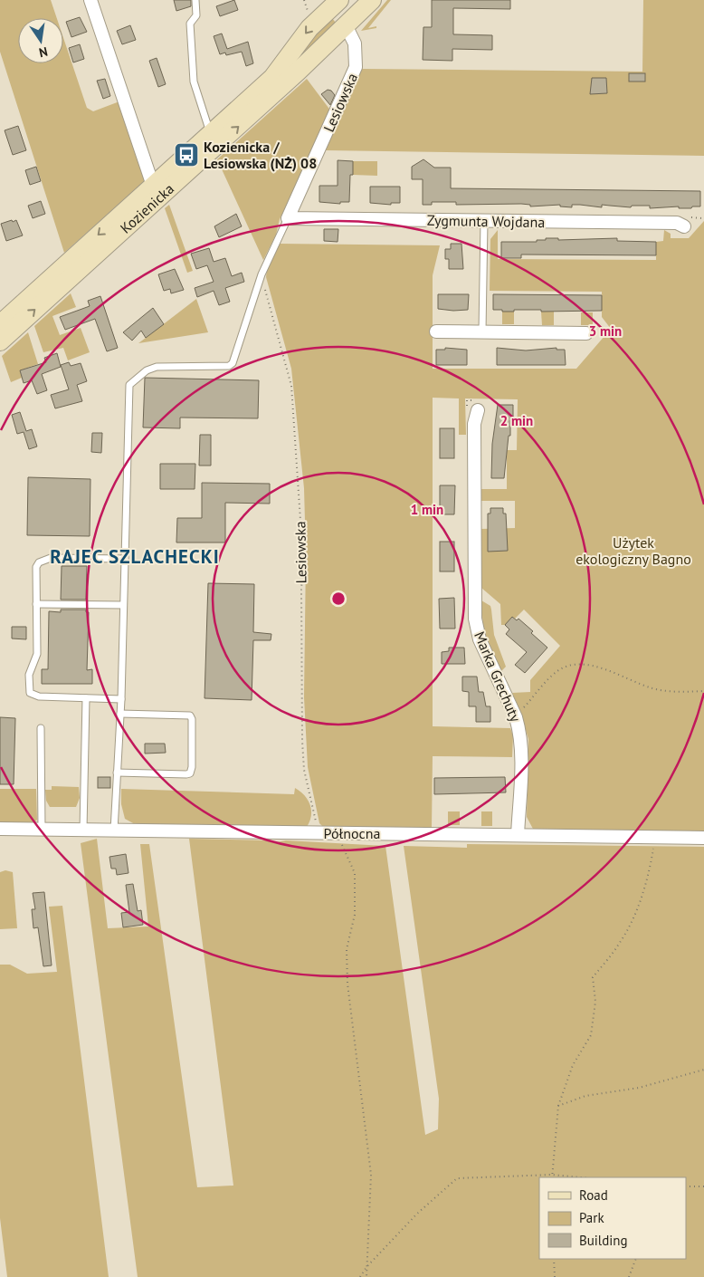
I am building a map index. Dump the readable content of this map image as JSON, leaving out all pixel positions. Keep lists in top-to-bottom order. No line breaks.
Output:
{"streets":{"main road":["Kozienicka"],"street":["Lesiowska","Zygmunta Wojdana","Marka Grechuty","Północna"]},"crossings":[["Lesiowska","Kozienicka"],["Lesiowska","Zygmunta Wojdana"],["Lesiowska","Północna"],["Marka Grechuty","Północna"]],"districts":["RAJEC SZLACHECKI"],"parks":["Użytek ekologiczny Bagno"],"places":{"bus stop":["Kozienicka / Lesiowska (NŻ) 08"]},"legend":["Road","Park","Building"],"north":"bottom","rings":["3 min","2 min","1 min"]}
